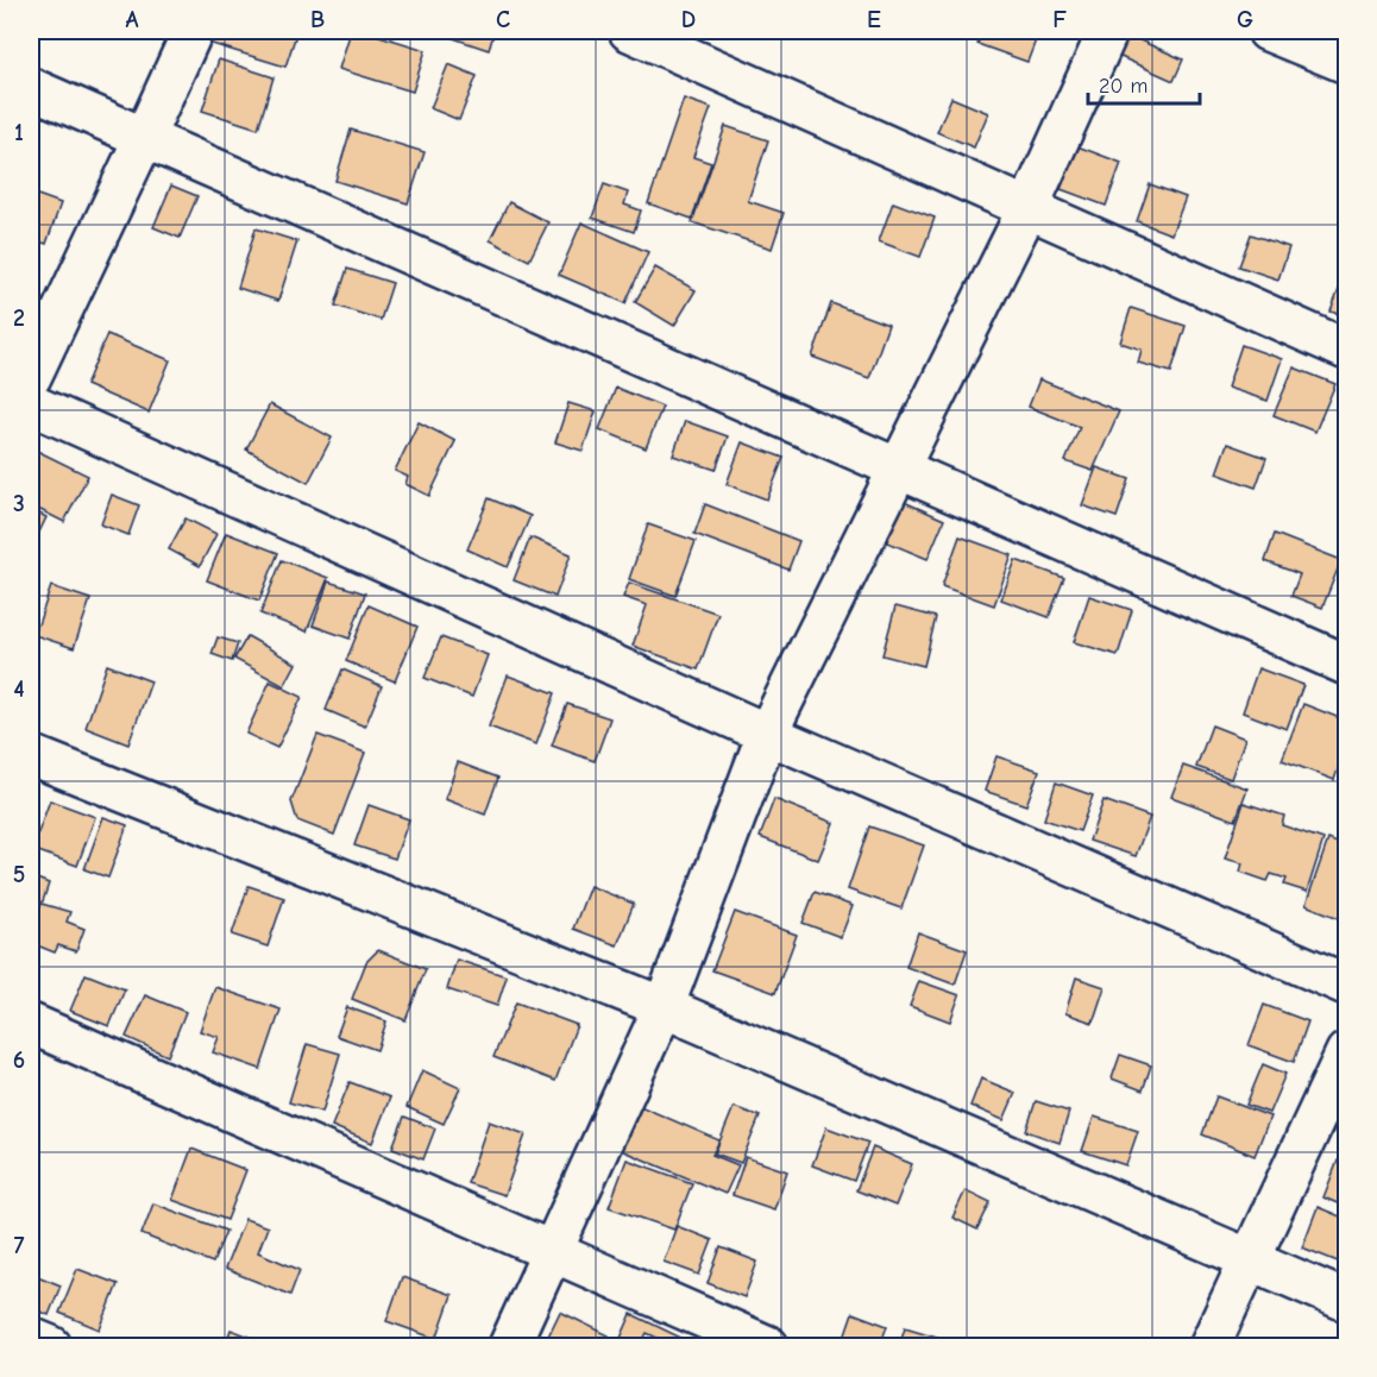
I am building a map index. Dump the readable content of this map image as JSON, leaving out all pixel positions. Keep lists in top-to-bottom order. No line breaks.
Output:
{"scale_bar":"20 m","grid":{"columns":["A","B","C","D","E","F","G"],"rows":["1","2","3","4","5","6","7"]}}
